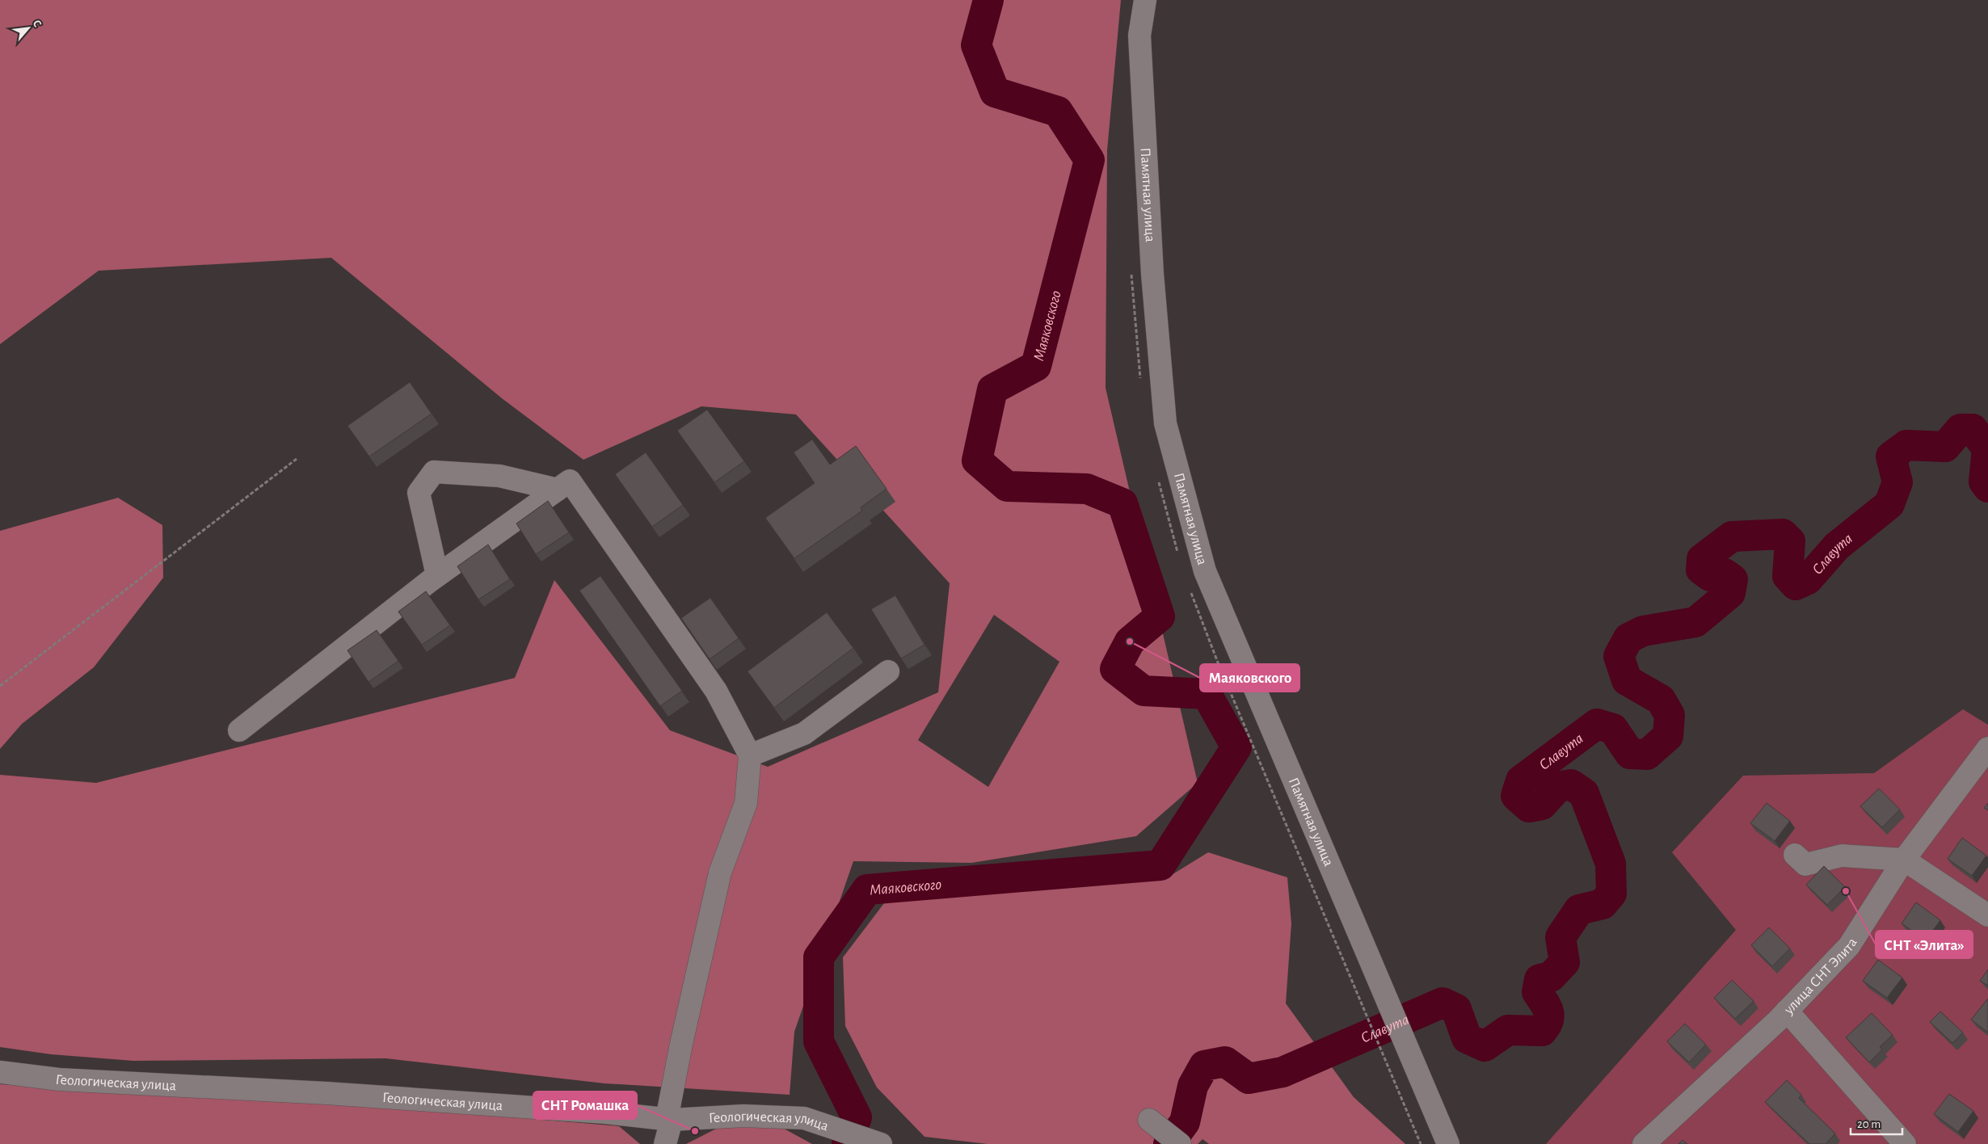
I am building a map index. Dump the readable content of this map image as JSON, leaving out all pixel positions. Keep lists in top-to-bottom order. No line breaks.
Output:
{"streets":{"street":["Памятная улица","улица СНТ Элита","Геологическая улица"]},"water":["Маяковского","Славута"],"places":["Маяковского","СНТ «Элита»","СНТ Ромашка"],"scale_bar":"20 m","north":"top right"}
